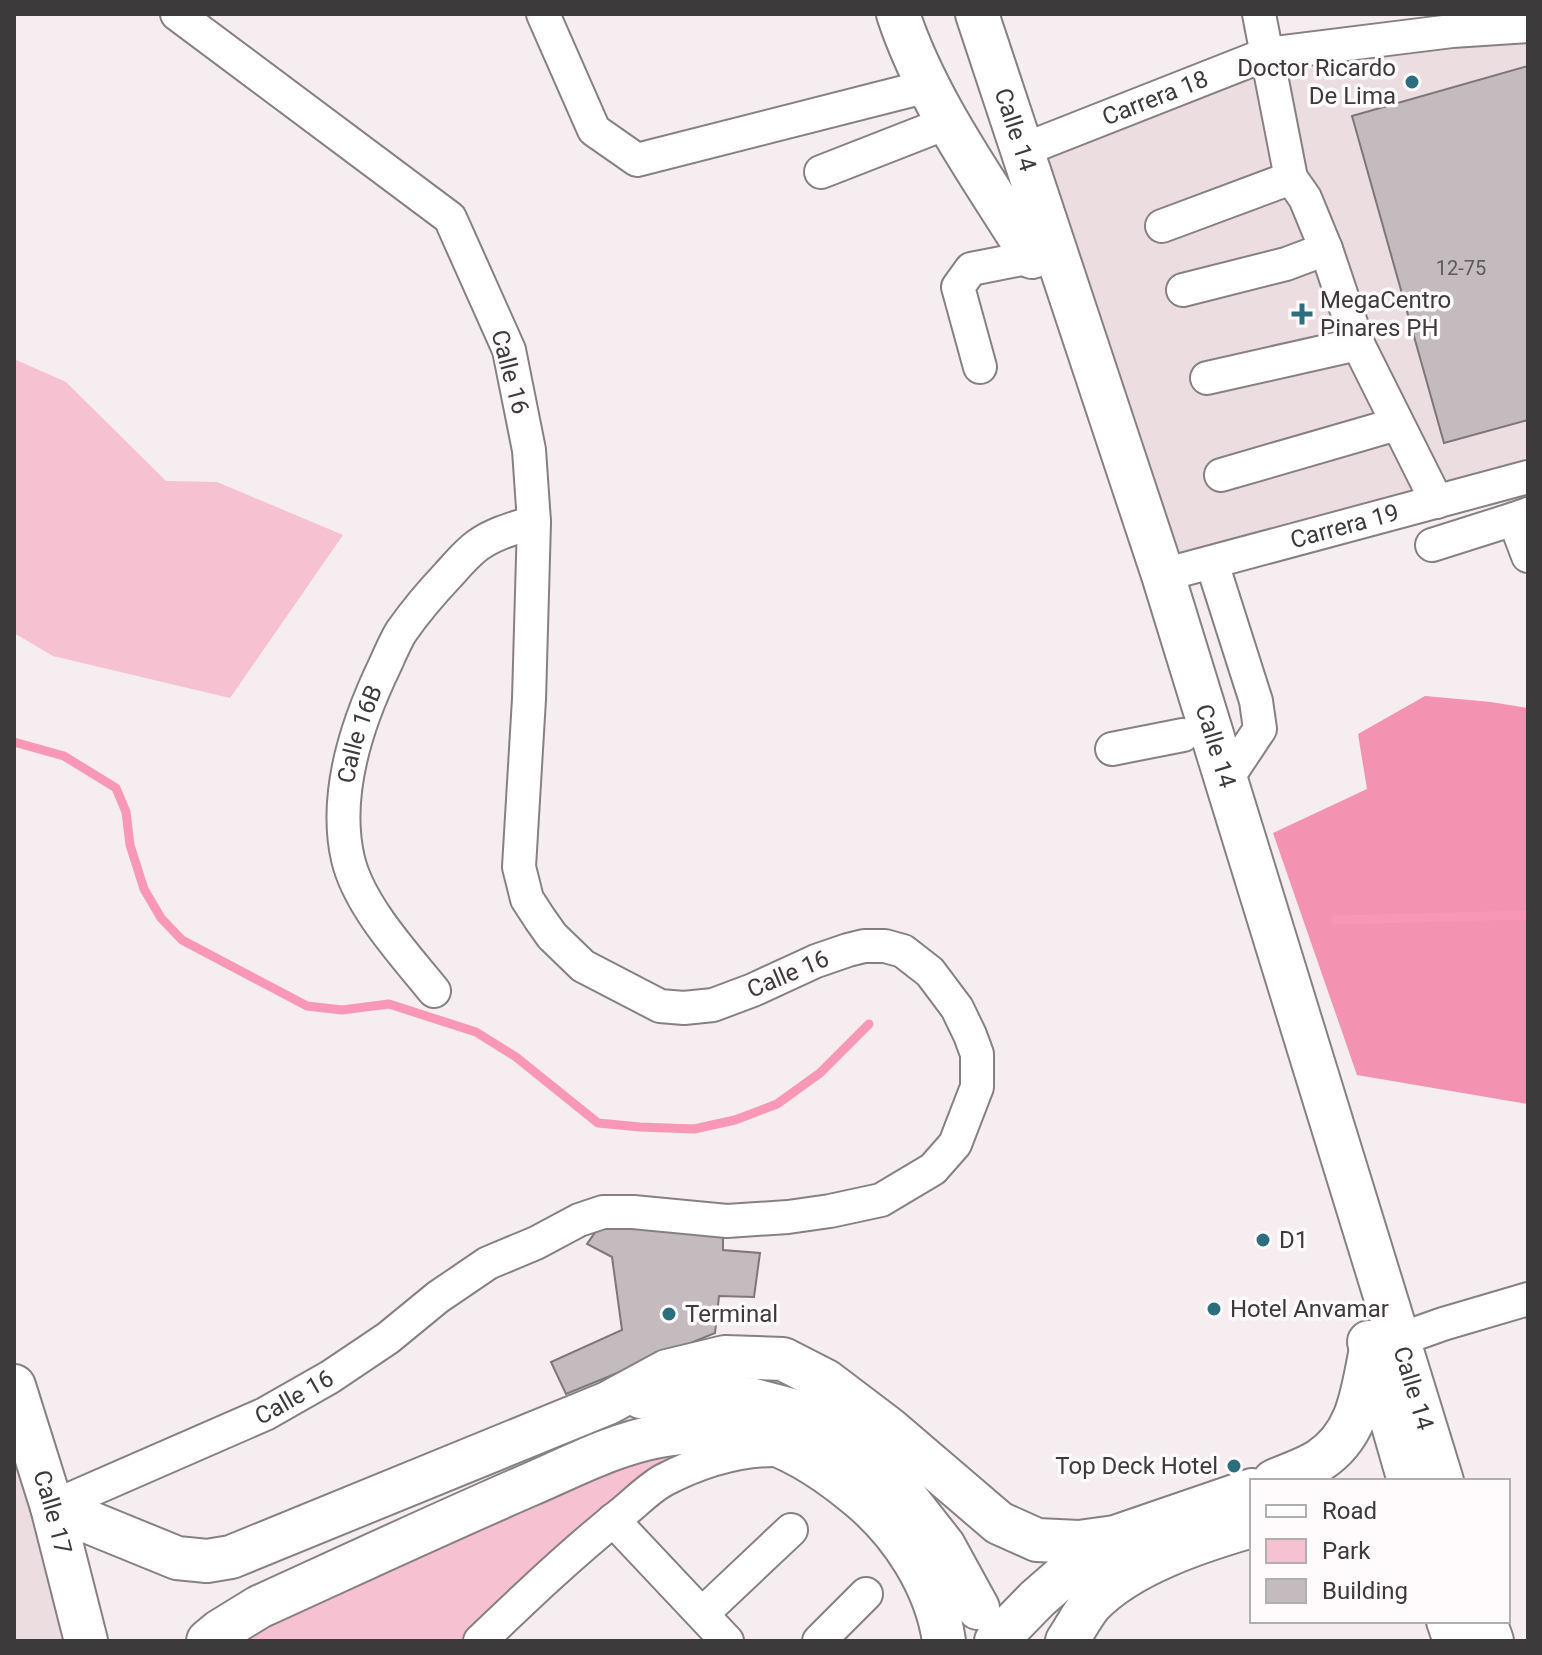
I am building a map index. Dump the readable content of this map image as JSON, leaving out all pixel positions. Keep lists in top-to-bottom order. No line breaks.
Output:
{"streets":{"main road":["Calle 14","Calle 17"],"street":["Carrera 18","Calle 16","Carrera 19","Calle 16B"]},"crossings":[["Carrera 18","Calle 14"],["Calle 14","Carrera 19"],["Calle 16","Calle 16B"],["Calle 16","Calle 17"]],"places":{"other":["Doctor Ricardo De Lima","D1","Hotel Anvamar","Terminal","Top Deck Hotel"],"health":["MegaCentro Pinares PH"]},"house_numbers":["12-75"],"legend":["Road","Park","Building"]}
